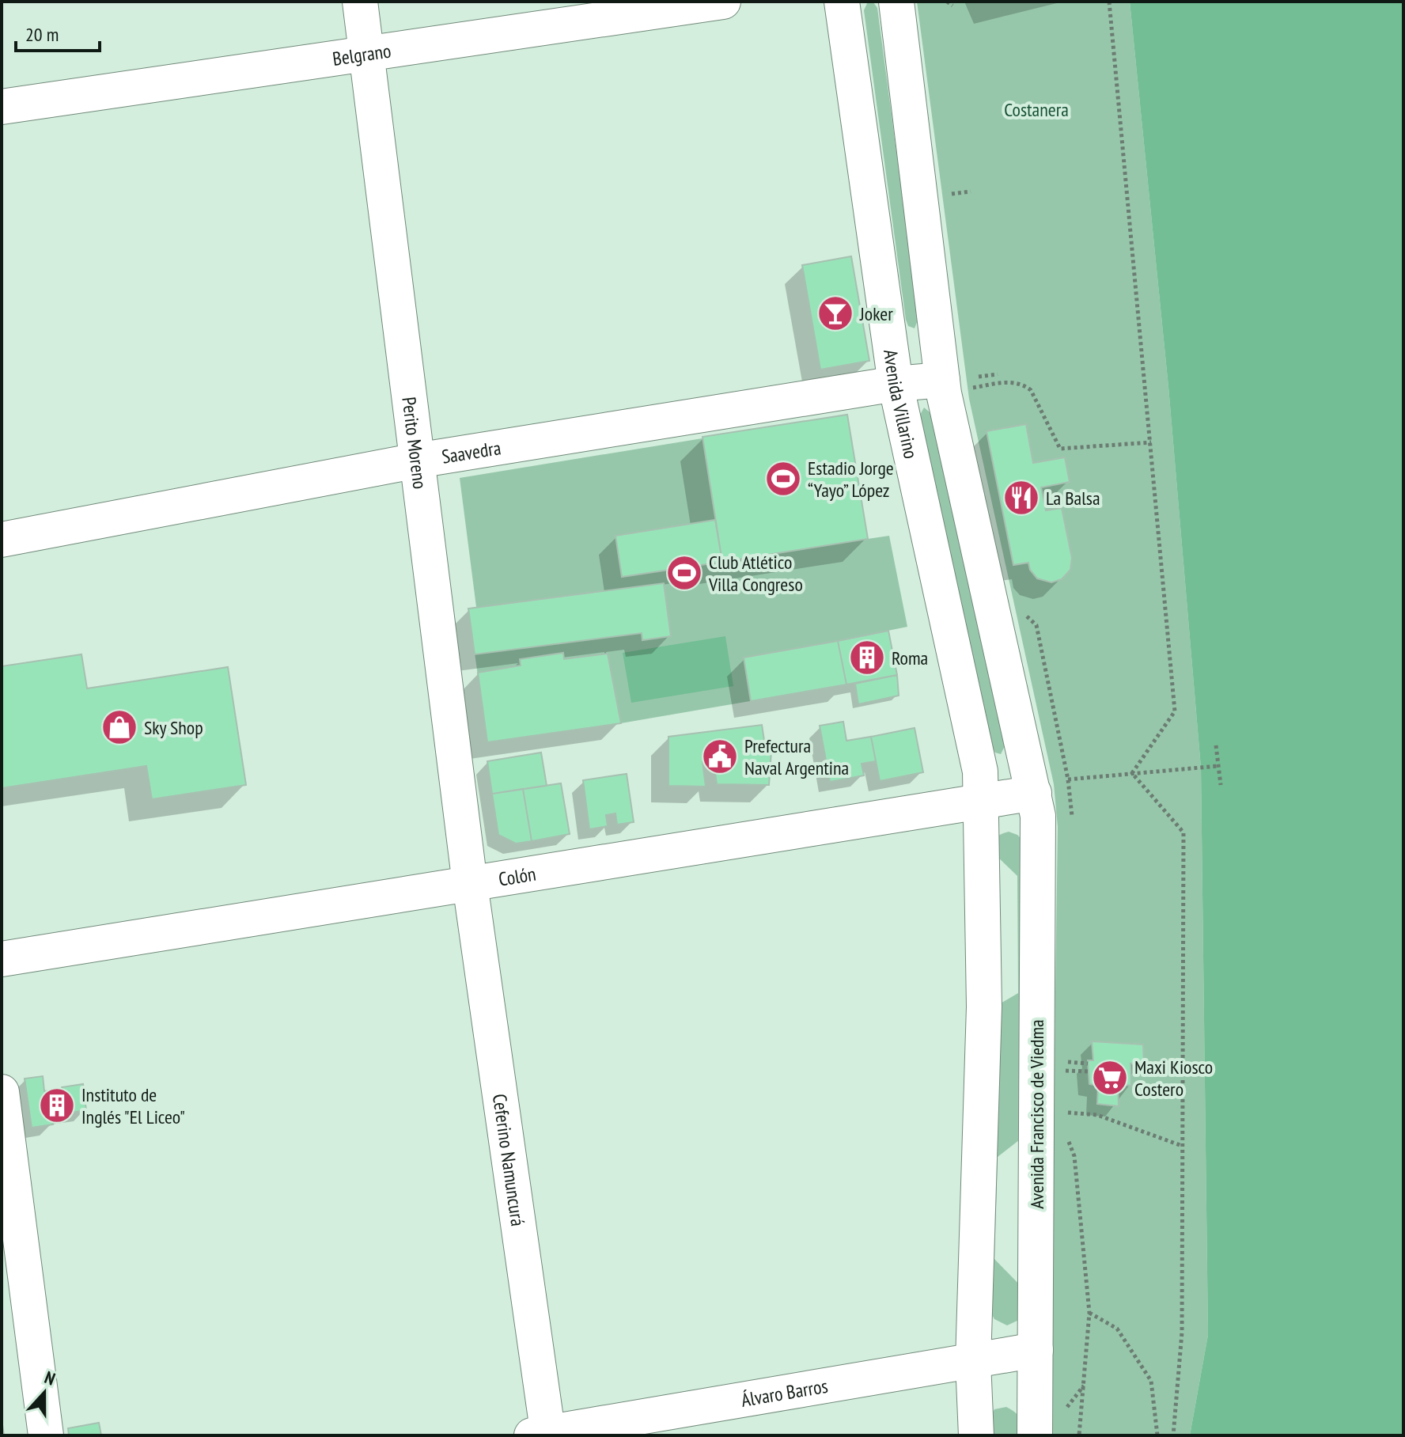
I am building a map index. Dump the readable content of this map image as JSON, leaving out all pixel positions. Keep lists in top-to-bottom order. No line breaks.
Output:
{"streets":{"street":["Belgrano","Avenida Villarino","Perito Moreno","Saavedra","Colón","Avenida Francisco de Viedma","Ceferino Namuncurá","Álvaro Barros"]},"crossings":[["Belgrano","Perito Moreno"],["Avenida Villarino","Saavedra"],["Avenida Villarino","Colón"],["Perito Moreno","Saavedra"],["Perito Moreno","Colón"],["Perito Moreno","Ceferino Namuncurá"],["Colón","Avenida Francisco de Viedma"],["Colón","Ceferino Namuncurá"],["Avenida Francisco de Viedma","Álvaro Barros"],["Ceferino Namuncurá","Álvaro Barros"]],"parks":["Costanera"],"places":{"bar":["Joker"],"sports":["Estadio Jorge “Yayo” López","Club Atlético Villa Congreso"],"restaurant":["La Balsa"],"building":["Roma","Instituto de Inglés \"El Liceo\""],"shop":["Sky Shop"],"public building":["Prefectura Naval Argentina"],"supermarket":["Maxi Kiosco Costero"]},"scale_bar":"20 m","north":"top"}
